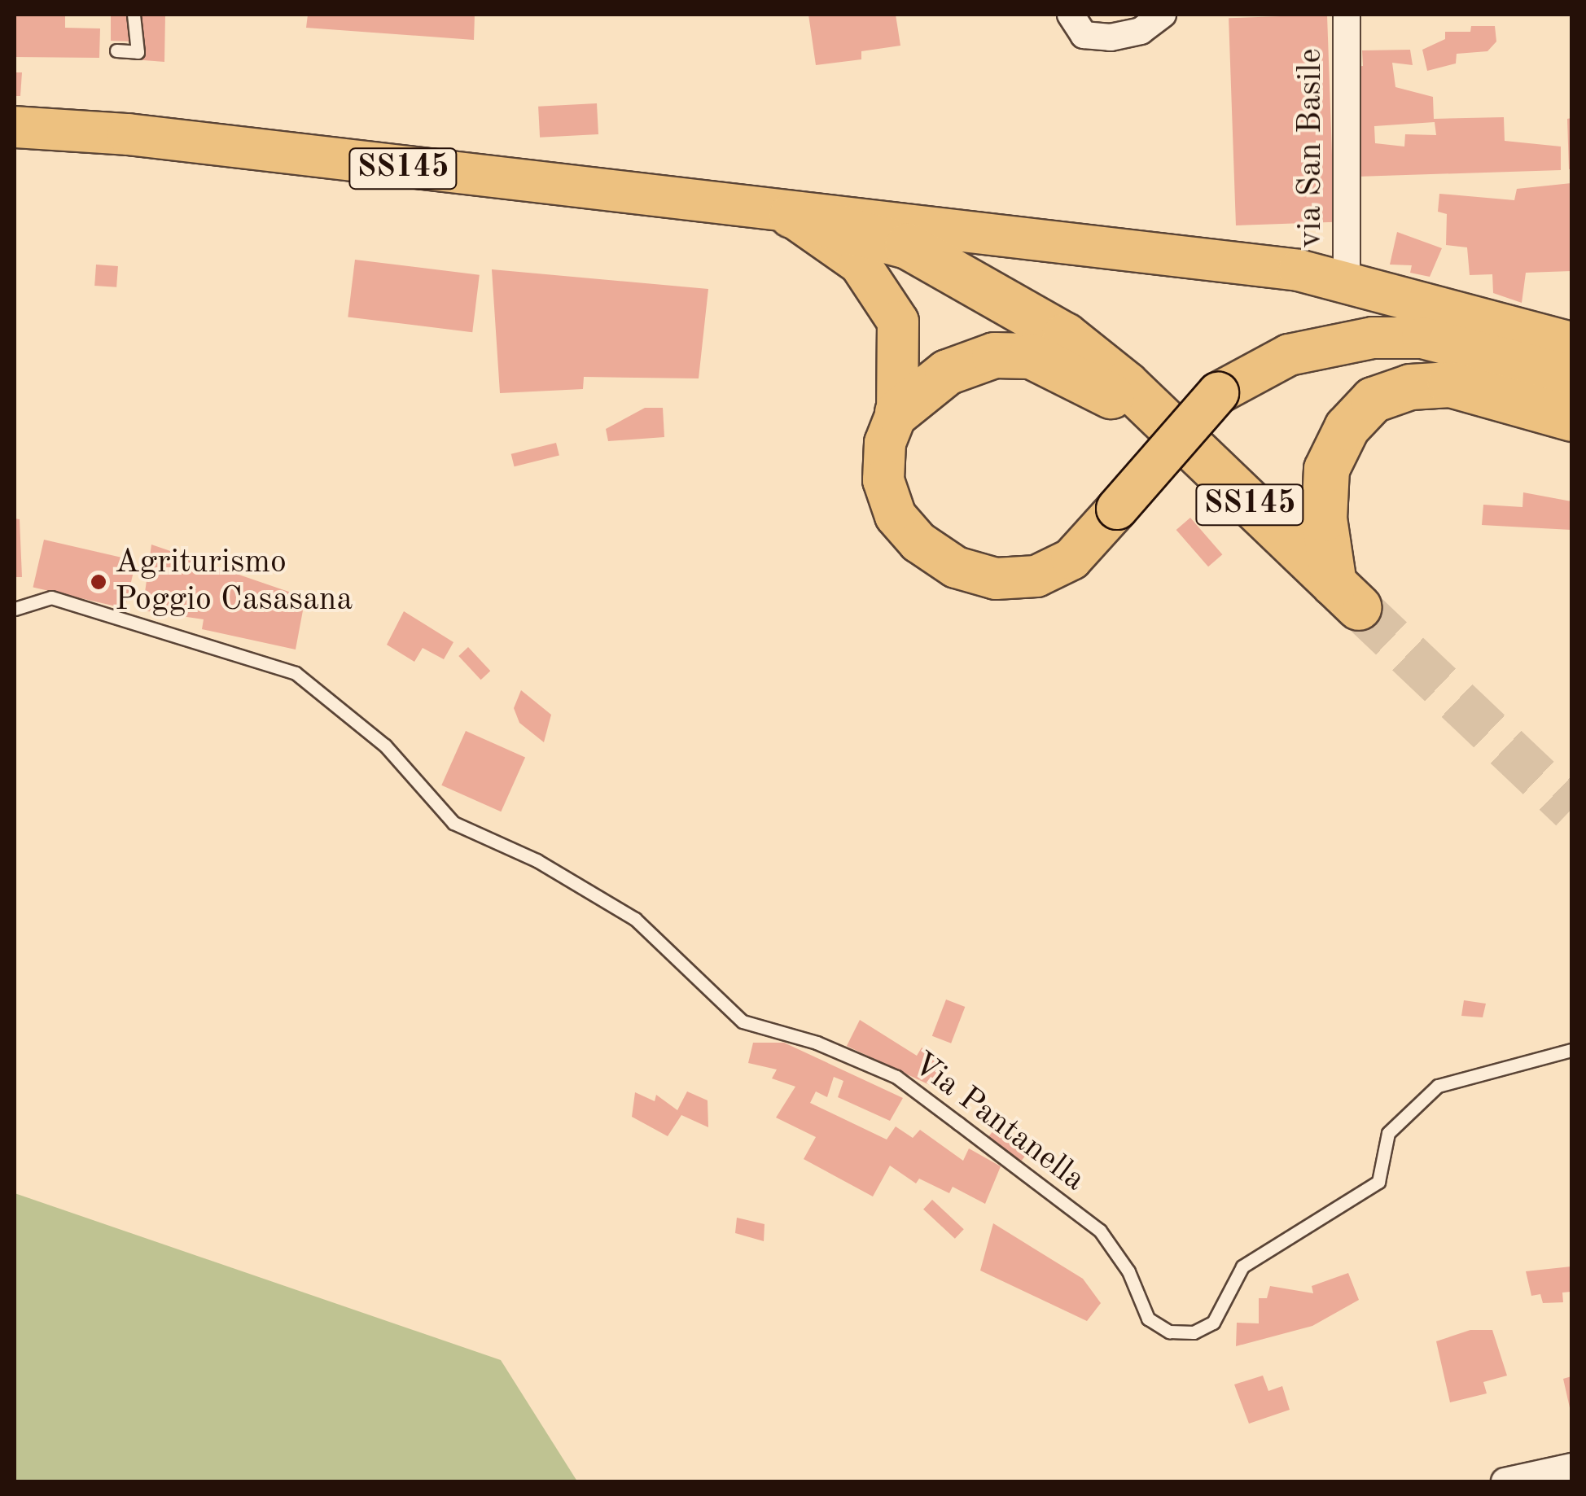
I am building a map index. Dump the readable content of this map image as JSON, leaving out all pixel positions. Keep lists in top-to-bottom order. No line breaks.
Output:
{"streets":{"highway":["SS145"],"street":["via San Basile"],"lane":["Via Pantanella"]},"places":["Agriturismo Poggio Casasana"]}
